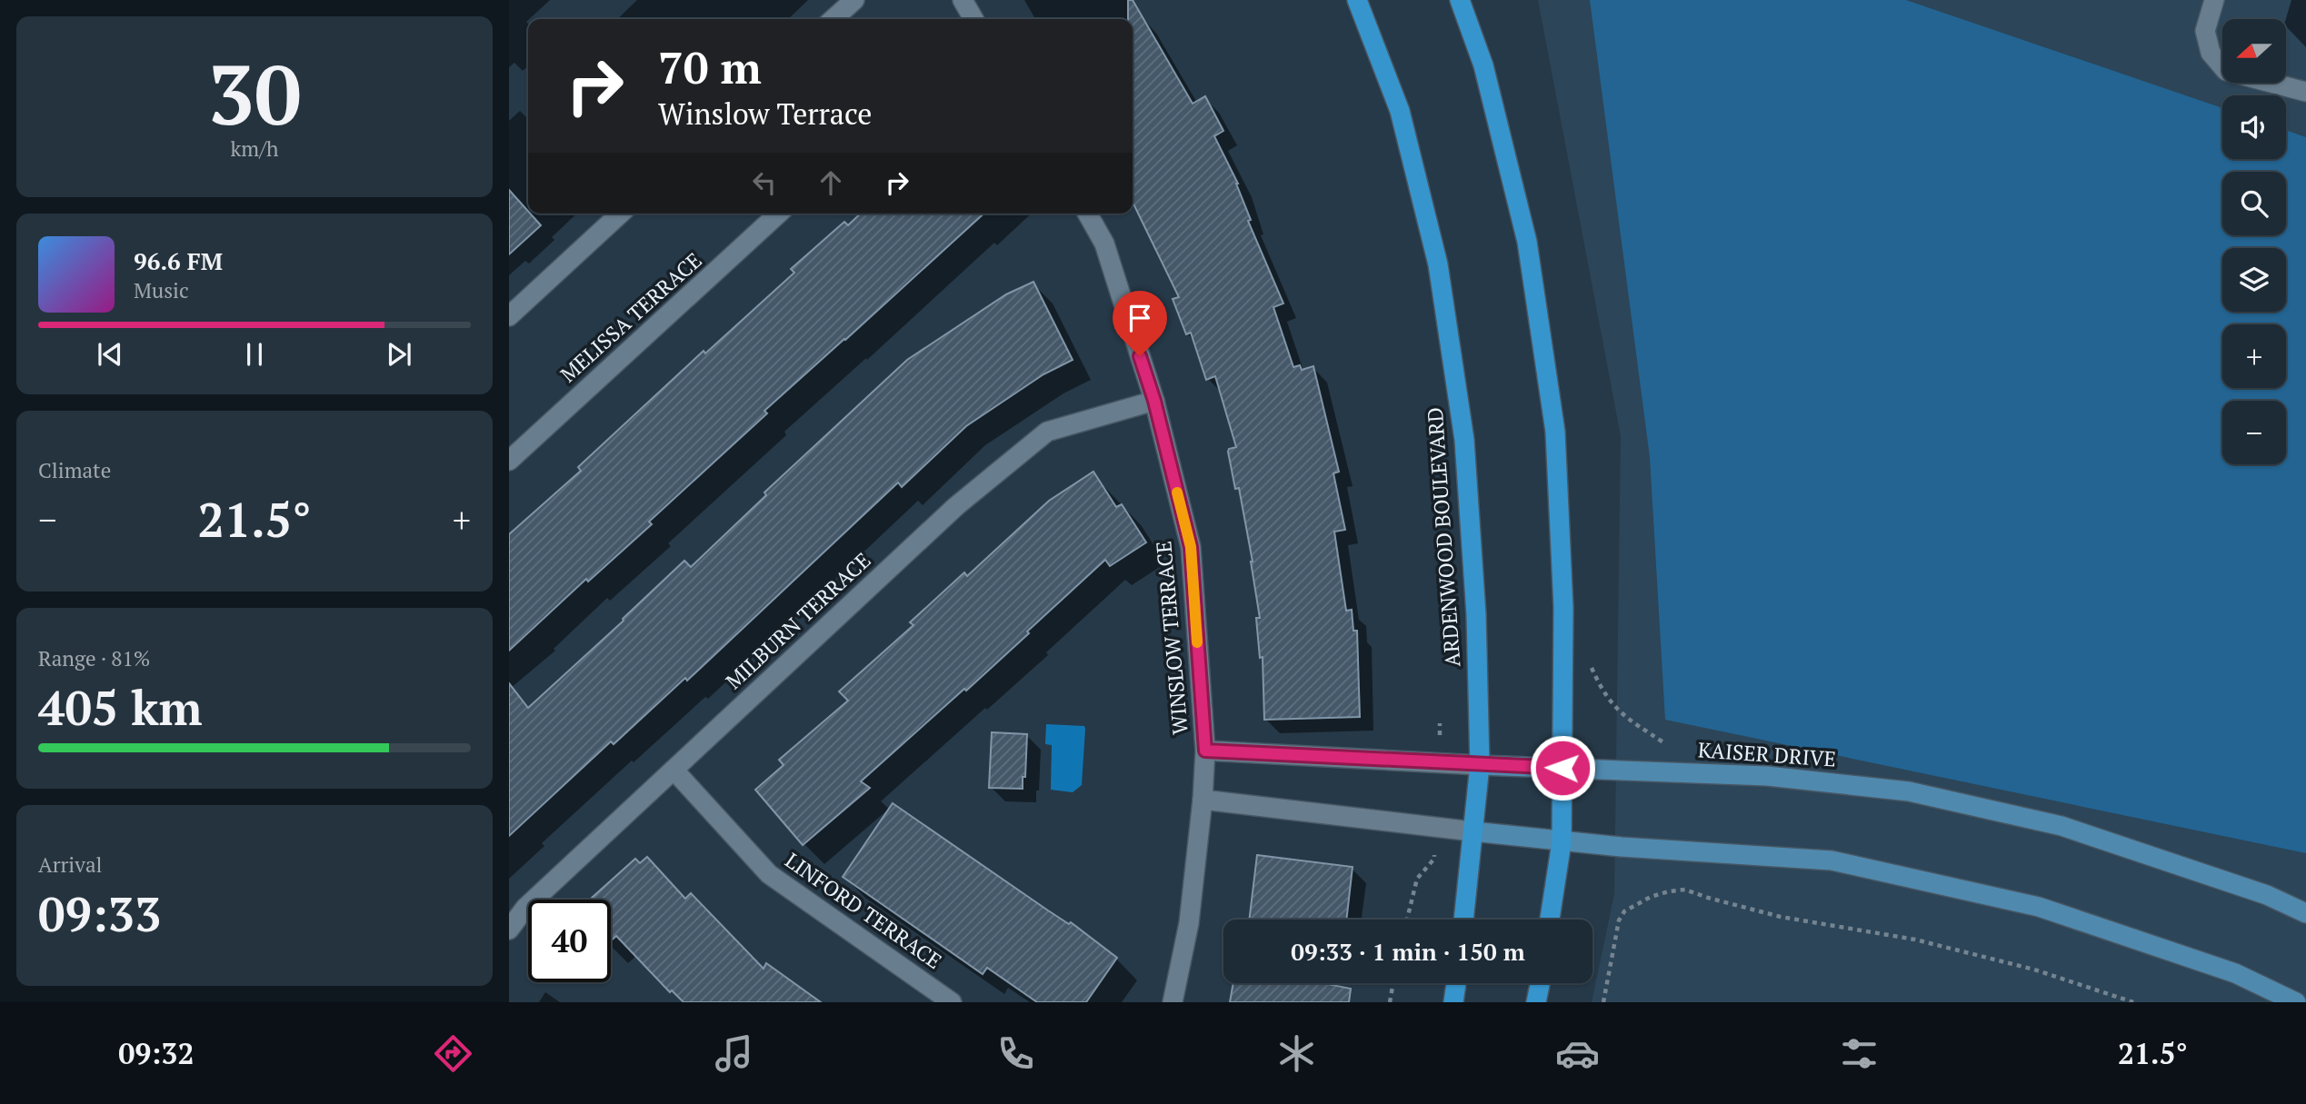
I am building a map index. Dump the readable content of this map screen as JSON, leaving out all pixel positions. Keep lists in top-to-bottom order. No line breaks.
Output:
{"streets":{"main road":["ARDENWOOD BOULEVARD"],"street":["MELISSA TERRACE","MILBURN TERRACE","WINSLOW TERRACE","KAISER DRIVE","LINFORD TERRACE"]},"crossings":[["ARDENWOOD BOULEVARD","KAISER DRIVE"],["MILBURN TERRACE","WINSLOW TERRACE"],["MILBURN TERRACE","LINFORD TERRACE"],["WINSLOW TERRACE","KAISER DRIVE"]],"north":"left","page":{"tile":[["30","km/h"],"Climate",["Range · 81%","405 km"],["Arrival","09:33"]],"map_buttons":["+","−"],"turn":["70 m","Winslow Terrace"],"song":["96.6 FM","Music"],"heat":["−","21.5°","+"],"limit":"40","trip":"09:33 · 1 min · 150 m","tabs":["09:32","21.5°"]}}
